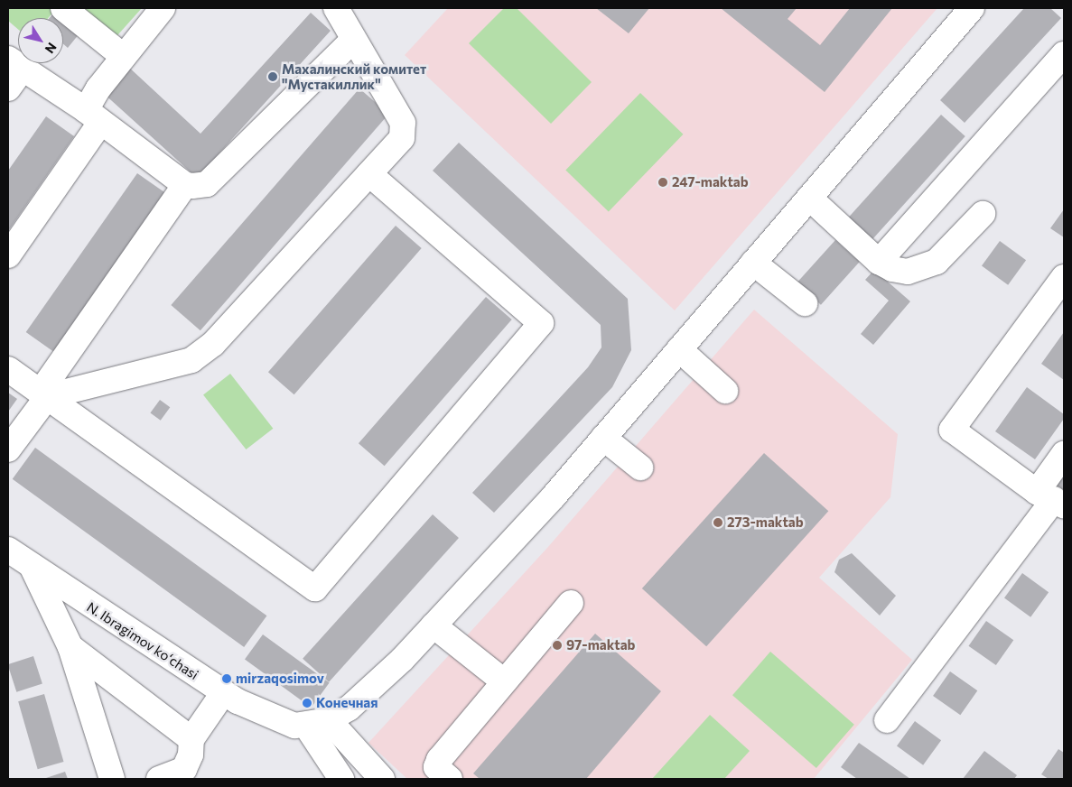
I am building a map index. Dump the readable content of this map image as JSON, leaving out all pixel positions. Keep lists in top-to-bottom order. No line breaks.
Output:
{"streets":{"street":["N. Ibragimov koʻchasi"]},"places":["Махалинский комитет \"Мустакиллик\"","247-maktab","273-maktab","97-maktab","mirzaqosimov","Конечная"],"north":"bottom right"}
